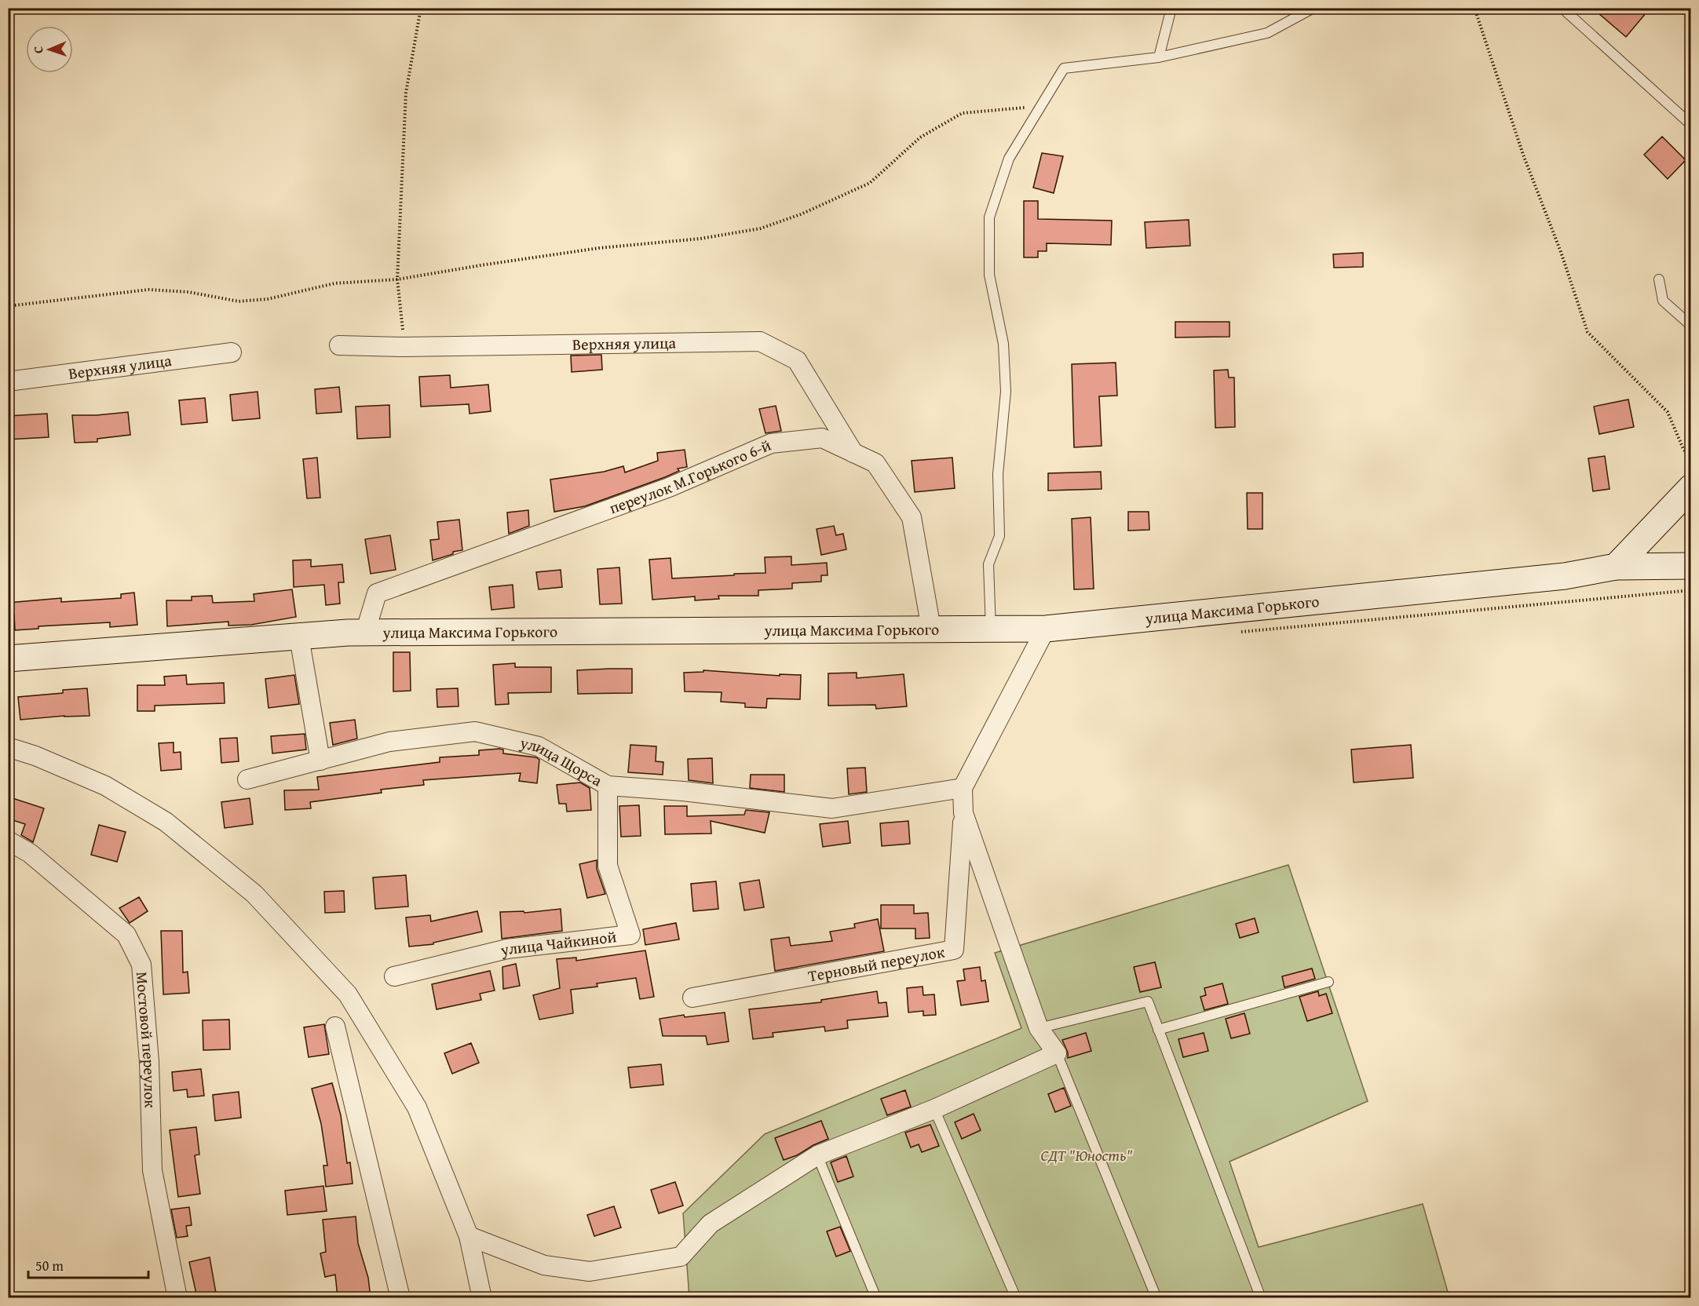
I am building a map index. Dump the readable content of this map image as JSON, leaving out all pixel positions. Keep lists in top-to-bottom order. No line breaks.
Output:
{"streets":{"street":["Верхняя улица","переулок М.Горького 6-й","улица Максима Горького","улица Щорса","улица Чайкиной","Терновый переулок","Мостовой переулок"]},"crossings":[["Верхняя улица","переулок М.Горького 6-й"],["переулок М.Горького 6-й","улица Максима Горького"],["улица Щорса","улица Чайкиной"]],"parks":["СДТ \"Юность\""],"scale_bar":"50 m","north":"left"}
